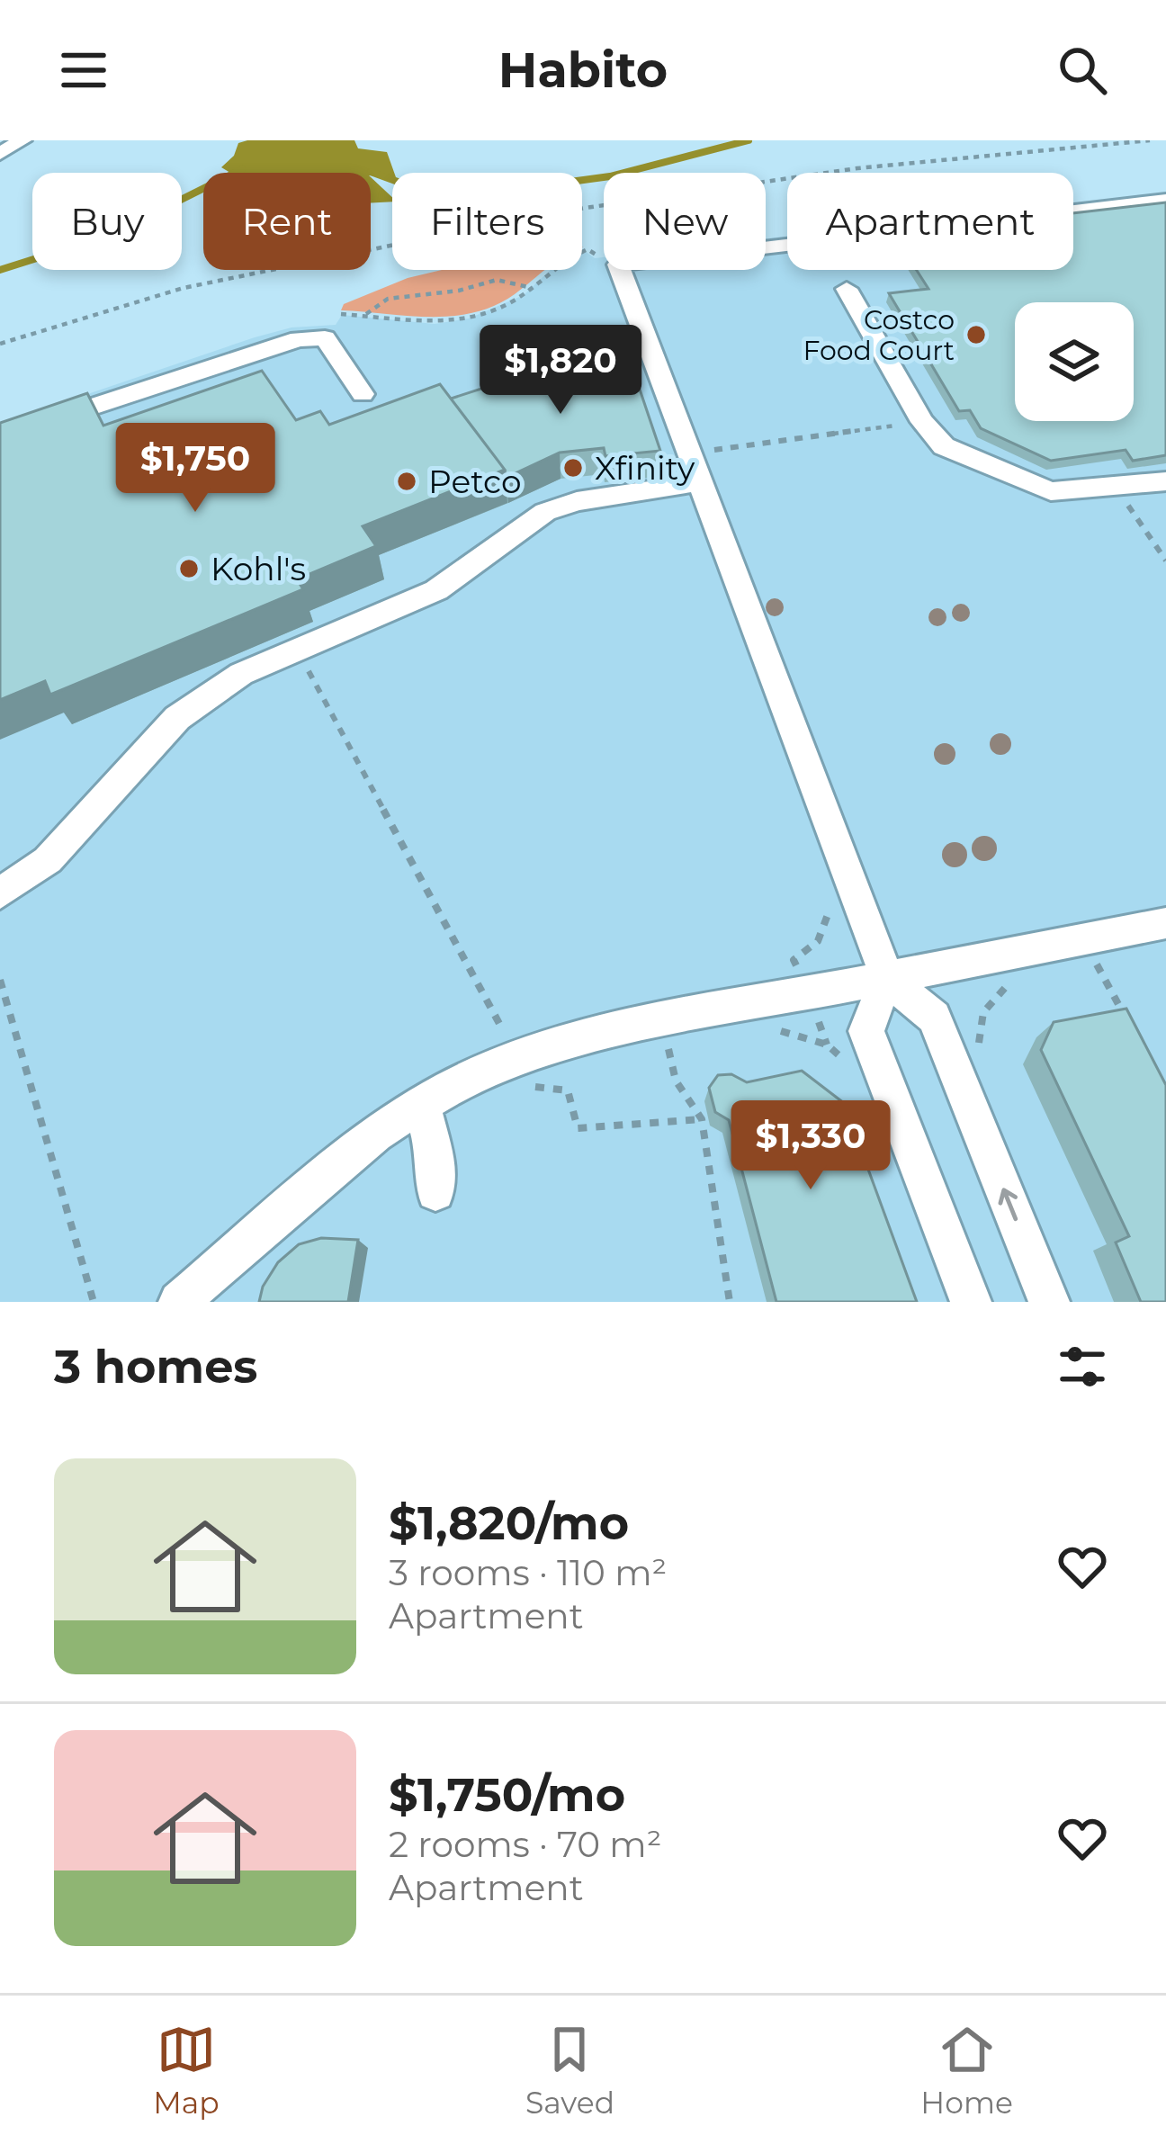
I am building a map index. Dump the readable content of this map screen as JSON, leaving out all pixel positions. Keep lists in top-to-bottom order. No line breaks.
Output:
{"places":["Costco Food Court","Xfinity","Petco","Kohl's"],"page":{"header":"Habito","chip":["Buy","Rent","Filters","New","Apartment"],"price":["$1,820","$1,750","$1,330"],"heading":"3 homes","list":[{"name":"$1,820/mo","note":"3 rooms · 110 m² · Apartment"},{"name":"$1,750/mo","note":"2 rooms · 70 m² · Apartment"}],"tabs":["Map","Saved","Home"]}}
